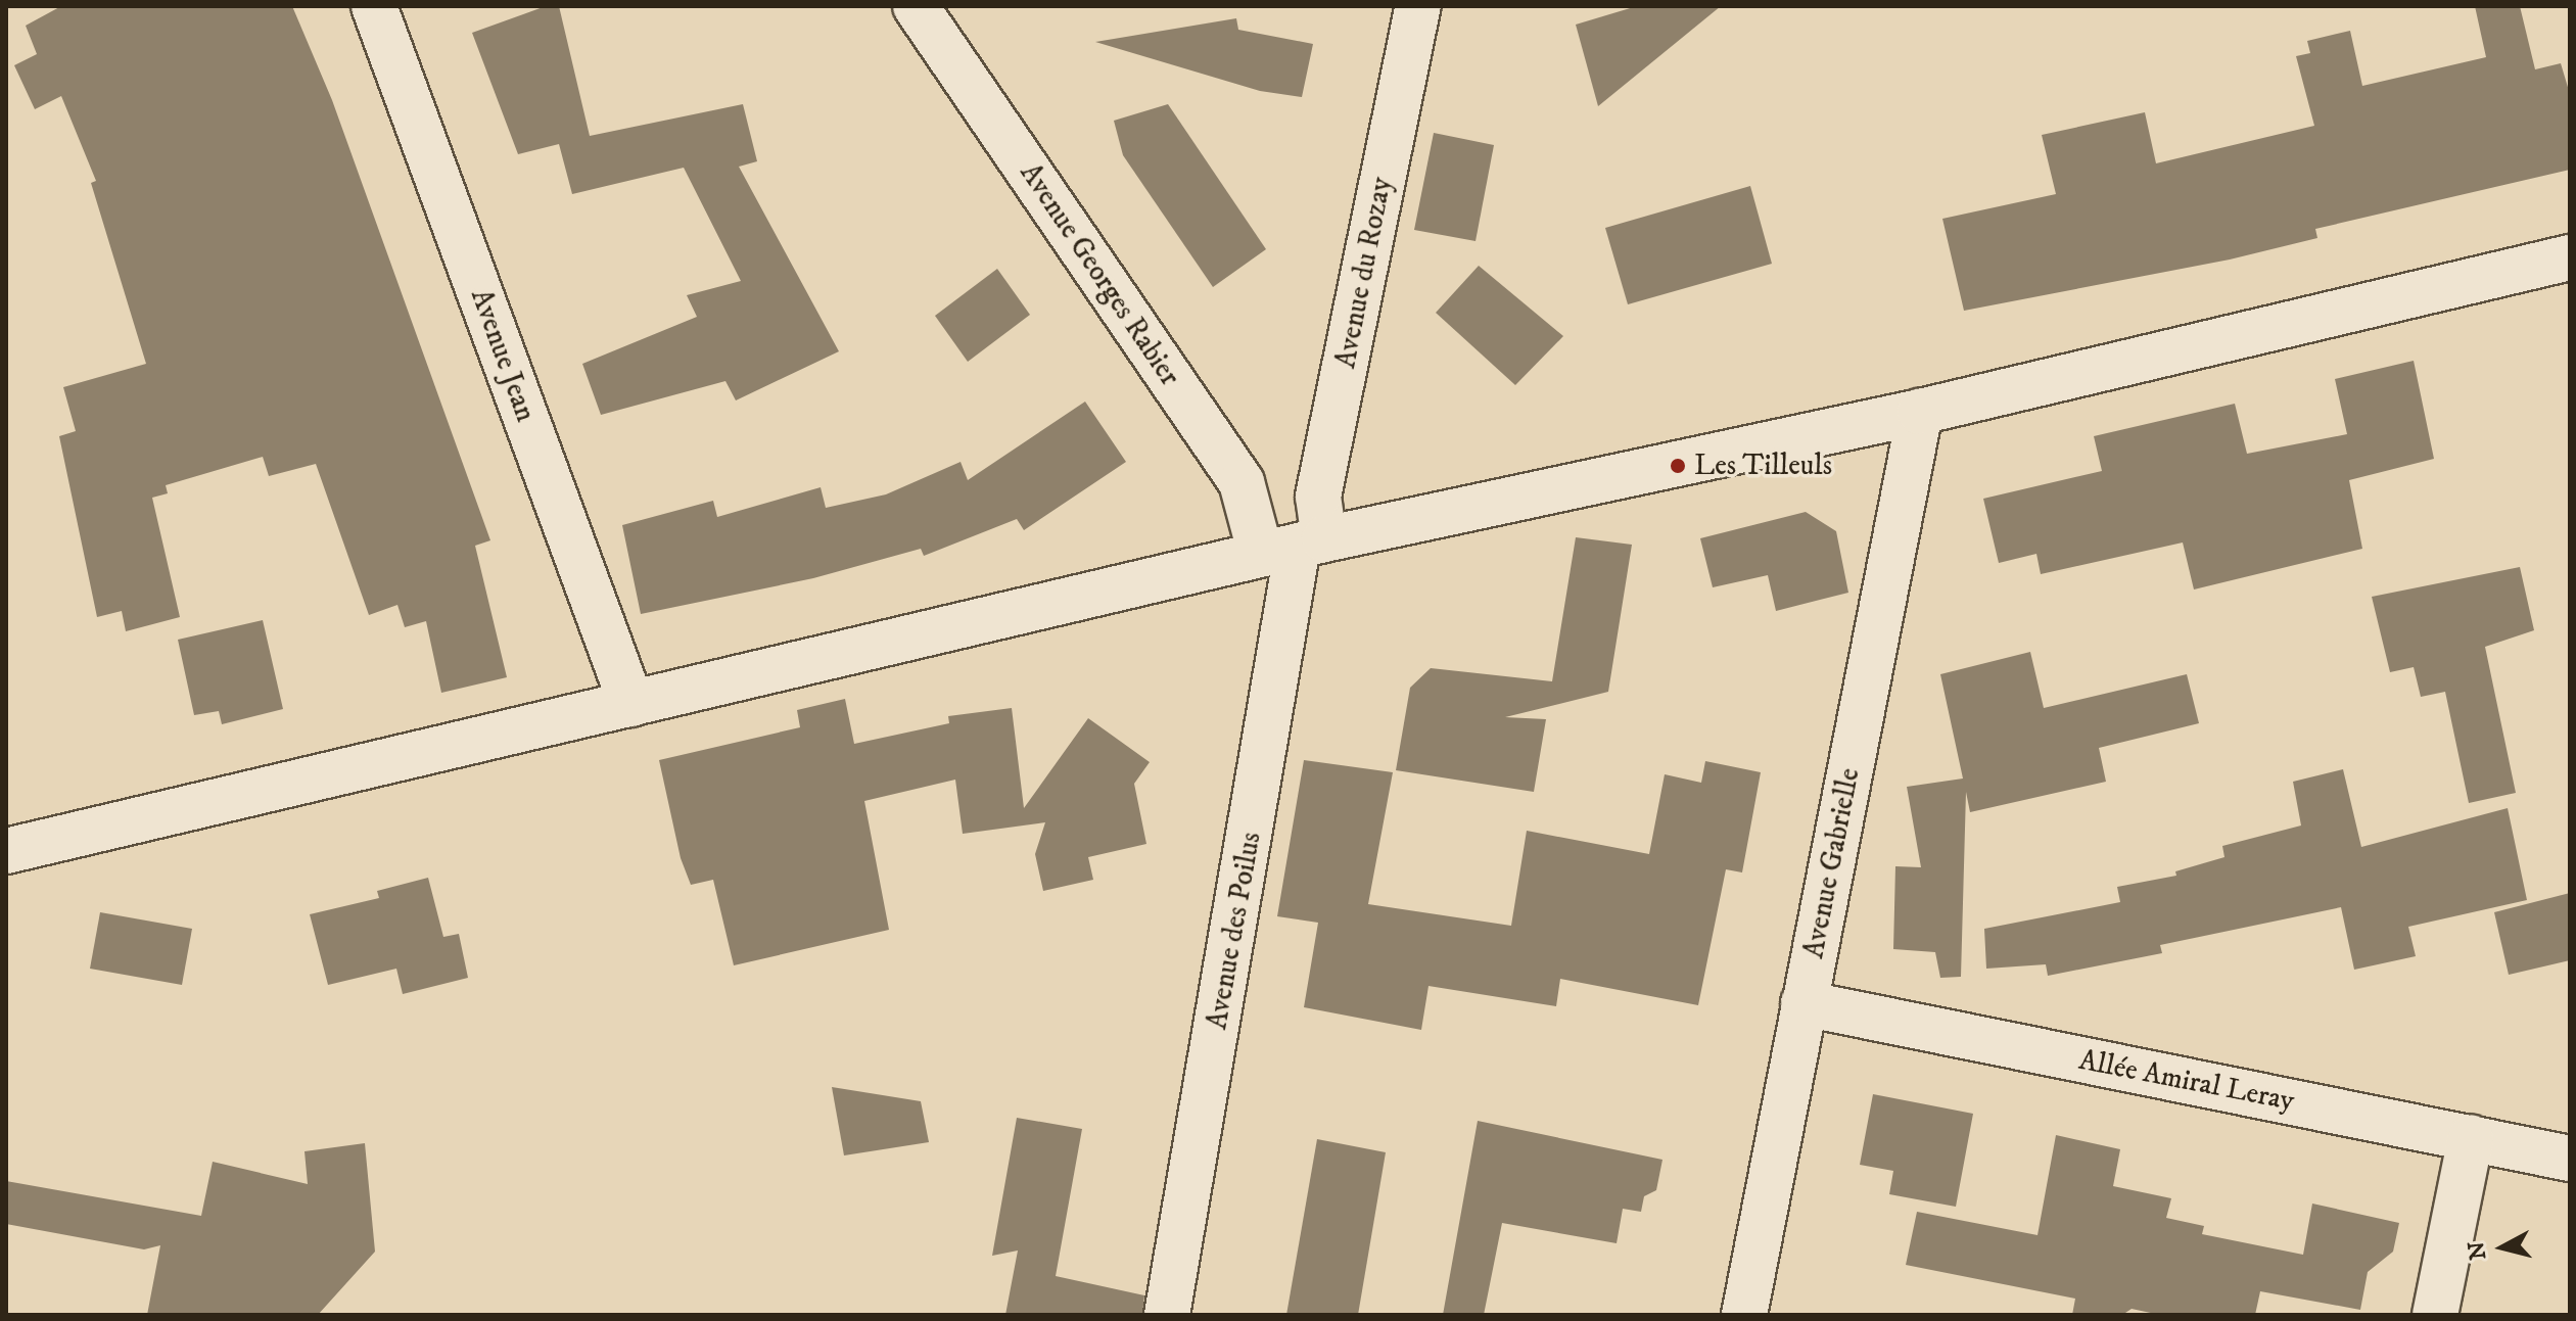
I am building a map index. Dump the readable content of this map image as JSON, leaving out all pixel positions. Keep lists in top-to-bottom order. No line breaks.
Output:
{"streets":{"street":["Avenue du Rozay","Avenue Georges Rabier","Avenue Jean","Avenue Gabrielle","Avenue des Poilus","Allée Amiral Leray"]},"crossings":[["Avenue du Rozay","Avenue Georges Rabier"],["Avenue du Rozay","Avenue des Poilus"],["Avenue Georges Rabier","Avenue des Poilus"],["Avenue Gabrielle","Allée Amiral Leray"]],"places":["Les Tilleuls"],"north":"left"}
